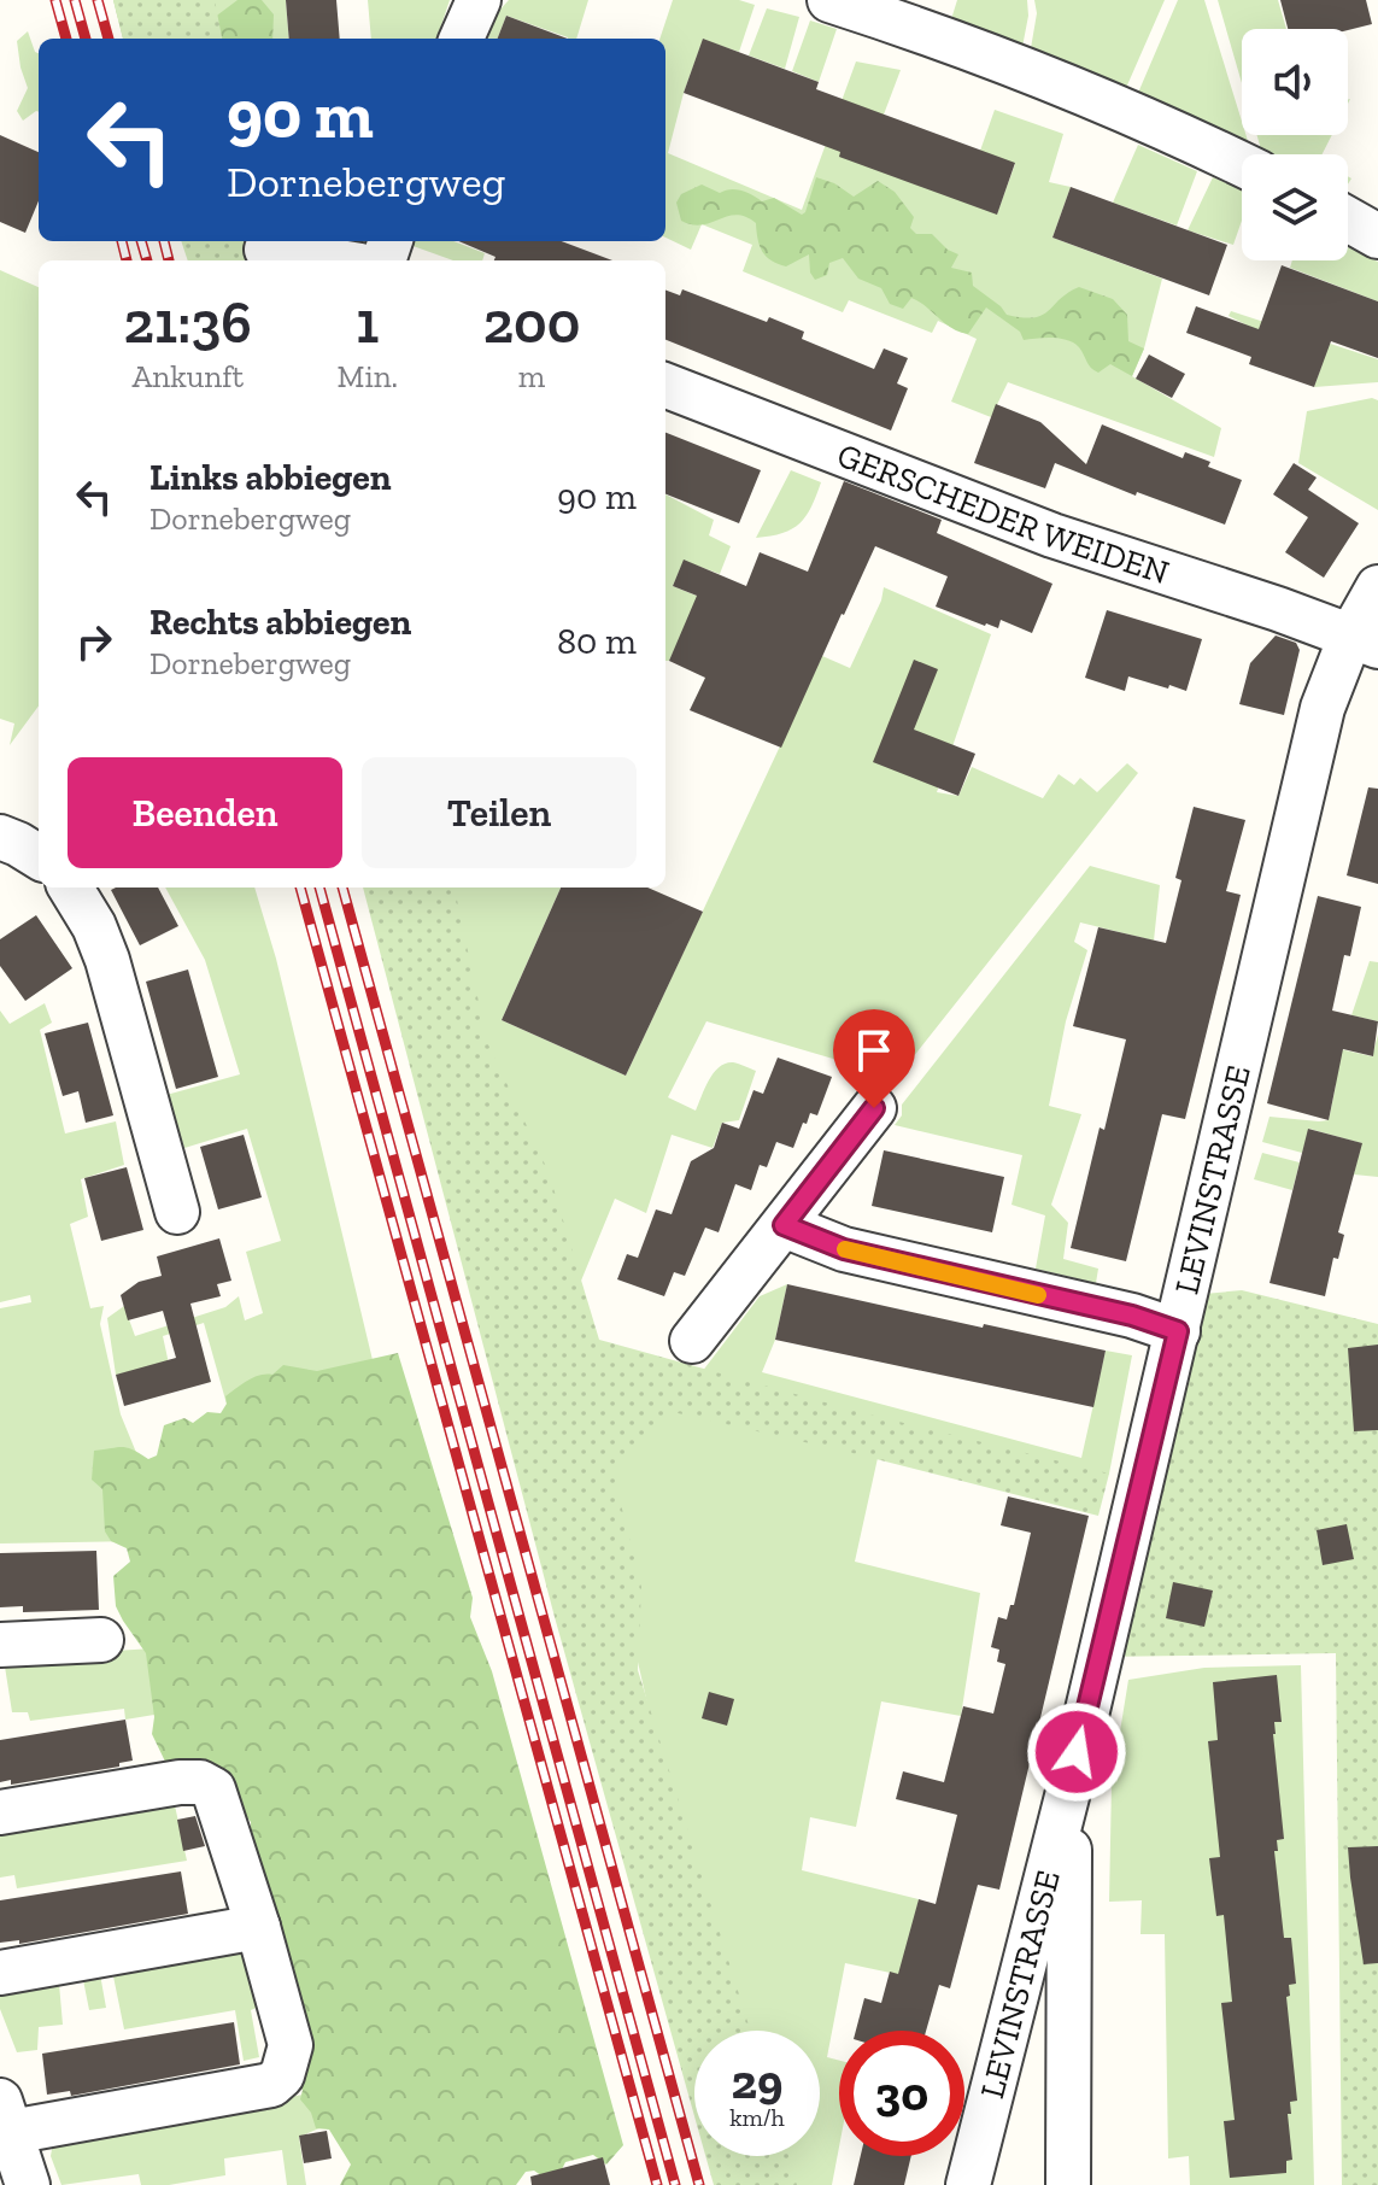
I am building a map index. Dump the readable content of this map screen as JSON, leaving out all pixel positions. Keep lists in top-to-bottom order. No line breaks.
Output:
{"streets":{"street":["GERSCHEDER WEIDEN","LEVINSTRASSE"]},"crossings":[["GERSCHEDER WEIDEN","LEVINSTRASSE"]],"page":{"turn":["90 m","Dornebergweg"],"eta":["21:36","Ankunft","1","Min.","200","m"],"list":[{"name":"Links abbiegen","note":"Dornebergweg","value":"90 m"},{"name":"Rechts abbiegen","note":"Dornebergweg","value":"80 m"}],"buttons":["Beenden","Teilen"],"speed":"29 km/h","limit":"30"}}
